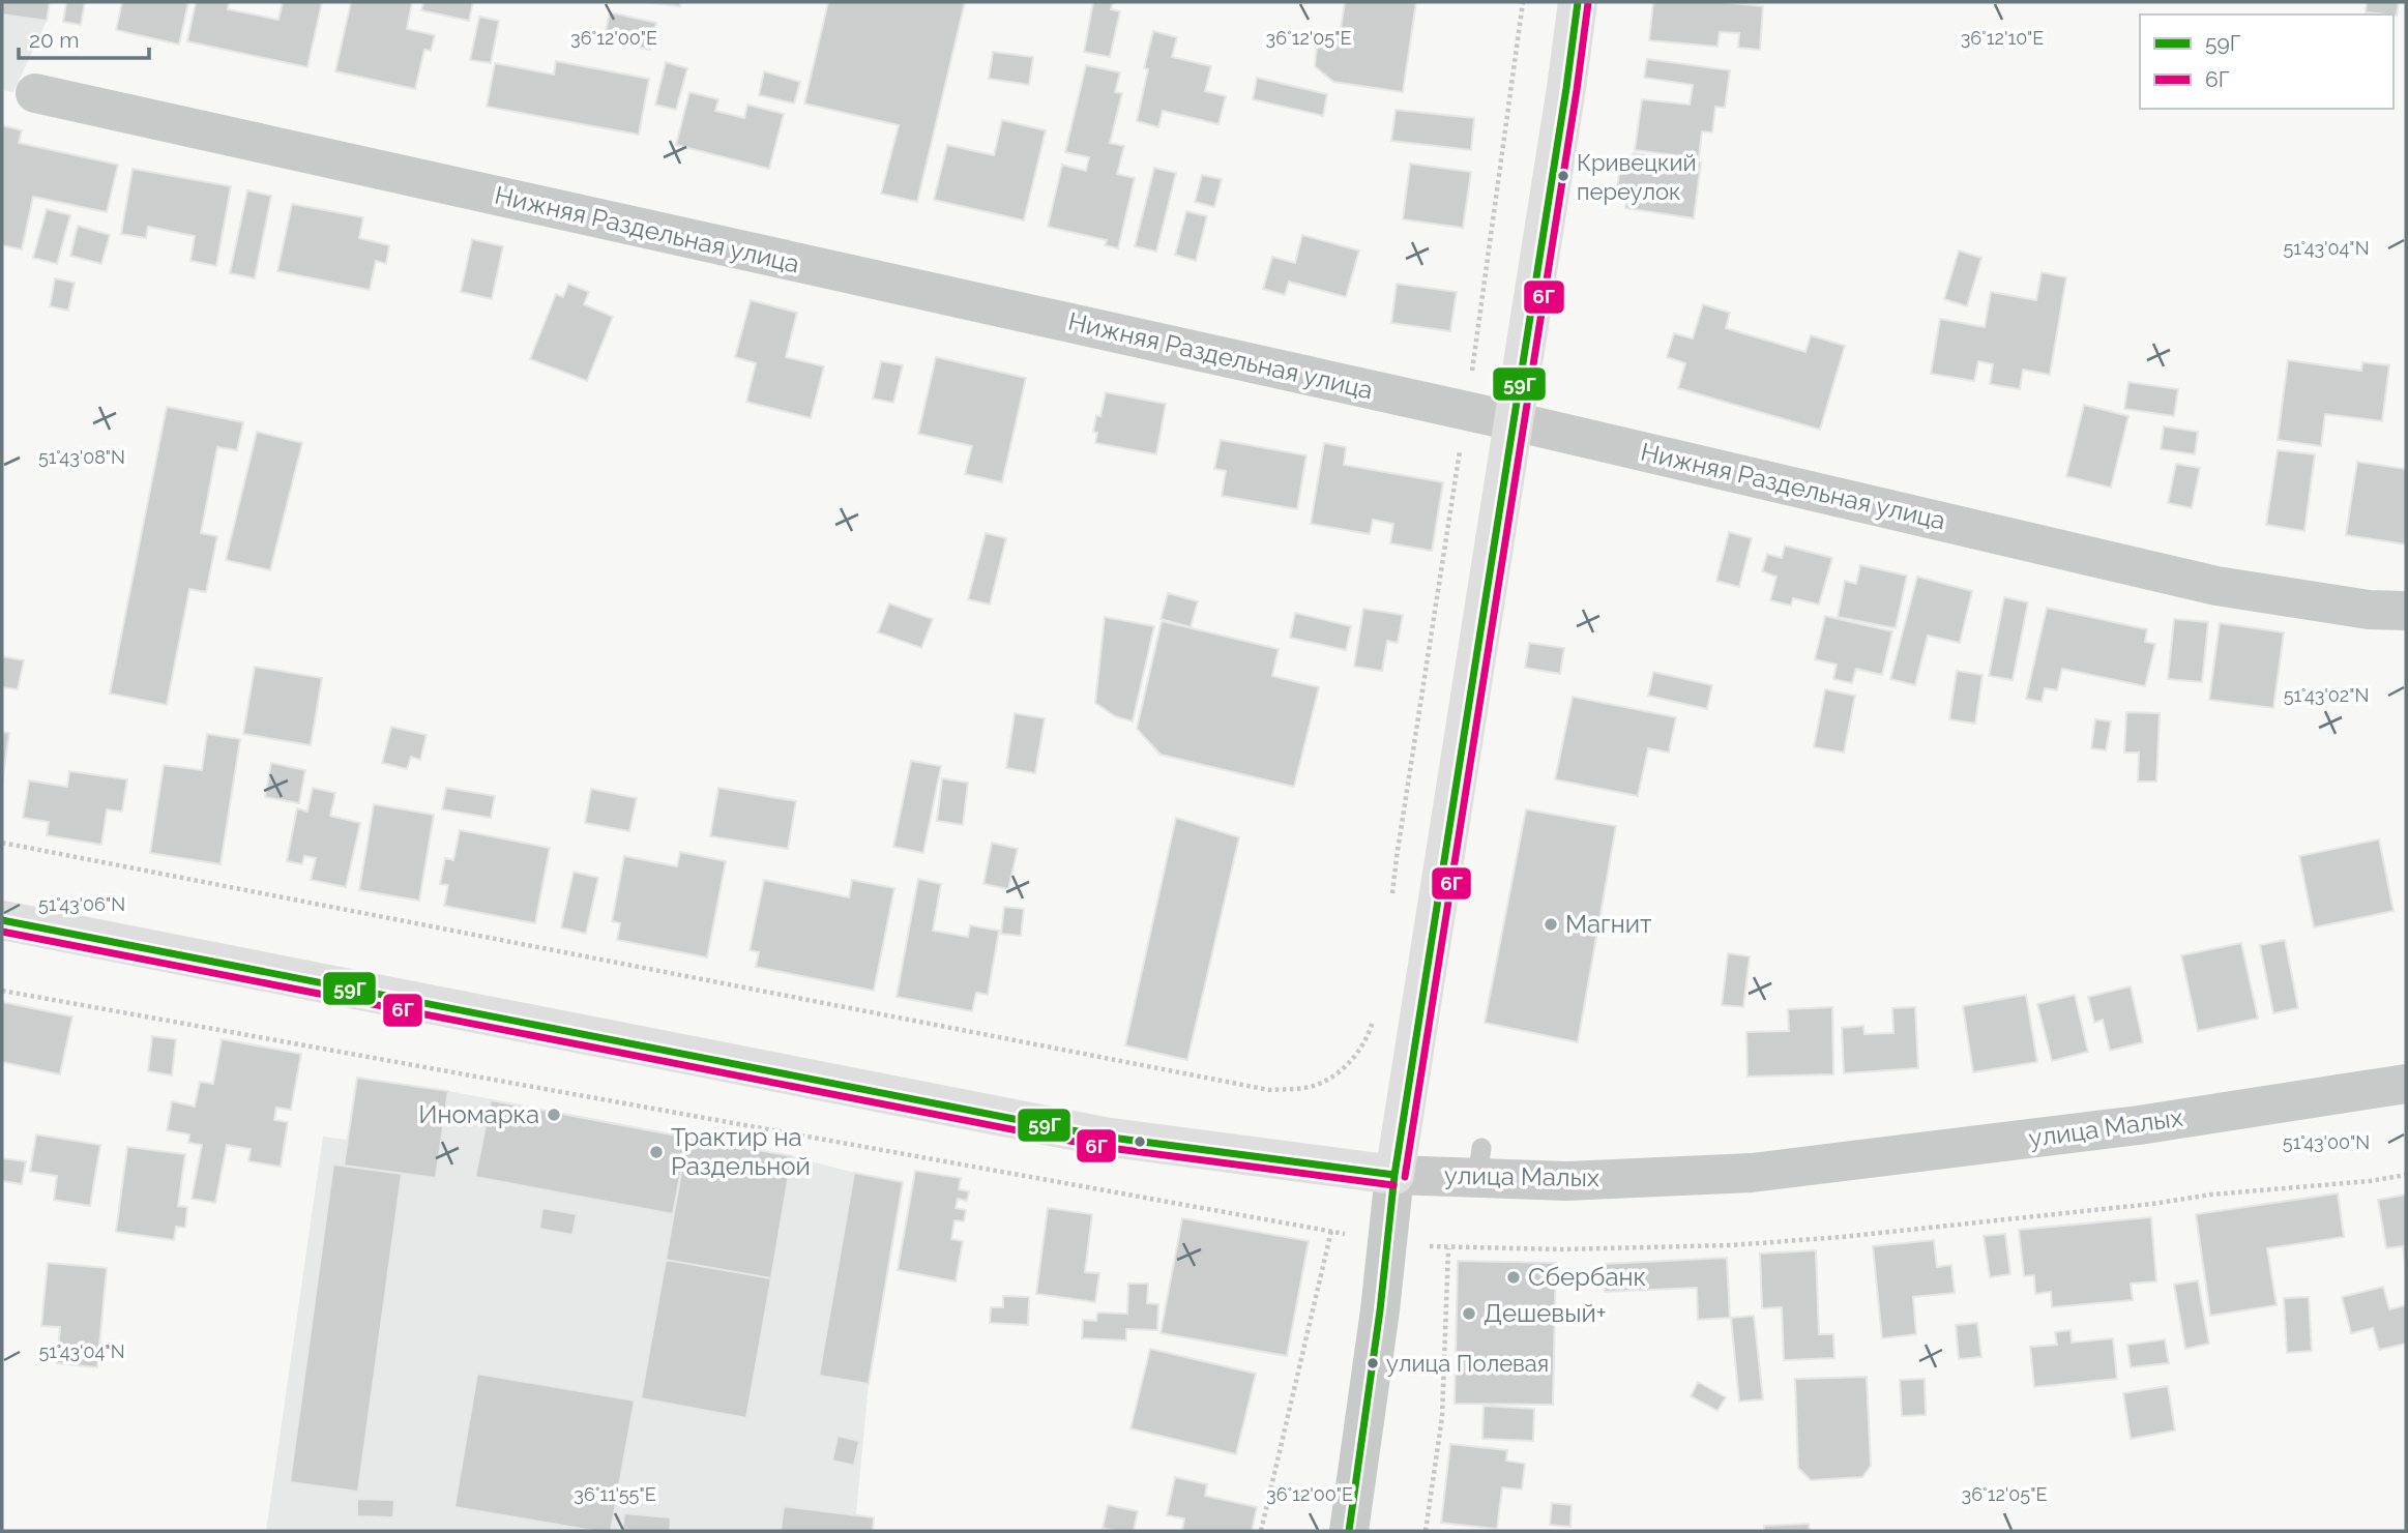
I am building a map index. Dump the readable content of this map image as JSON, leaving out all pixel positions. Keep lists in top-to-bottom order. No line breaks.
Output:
{"streets":{"main road":["улица Малых"],"street":["Нижняя Раздельная улица"]},"places":["Кривецкий переулок","Магнит","Иномарка","Трактир на Раздельной","Сбербанк","Дешевый+","улица Полевая"],"lines":["transit line 59Г","transit line 6Г"],"legend":["59Г","6Г"],"scale_bar":"20 m","coordinates":["36°12'00\"E","36°12'05\"E","36°12'10\"E","51°43'04\"N","51°43'08\"N","51°43'02\"N","51°43'06\"N","51°43'00\"N","36°11'55\"E"]}
